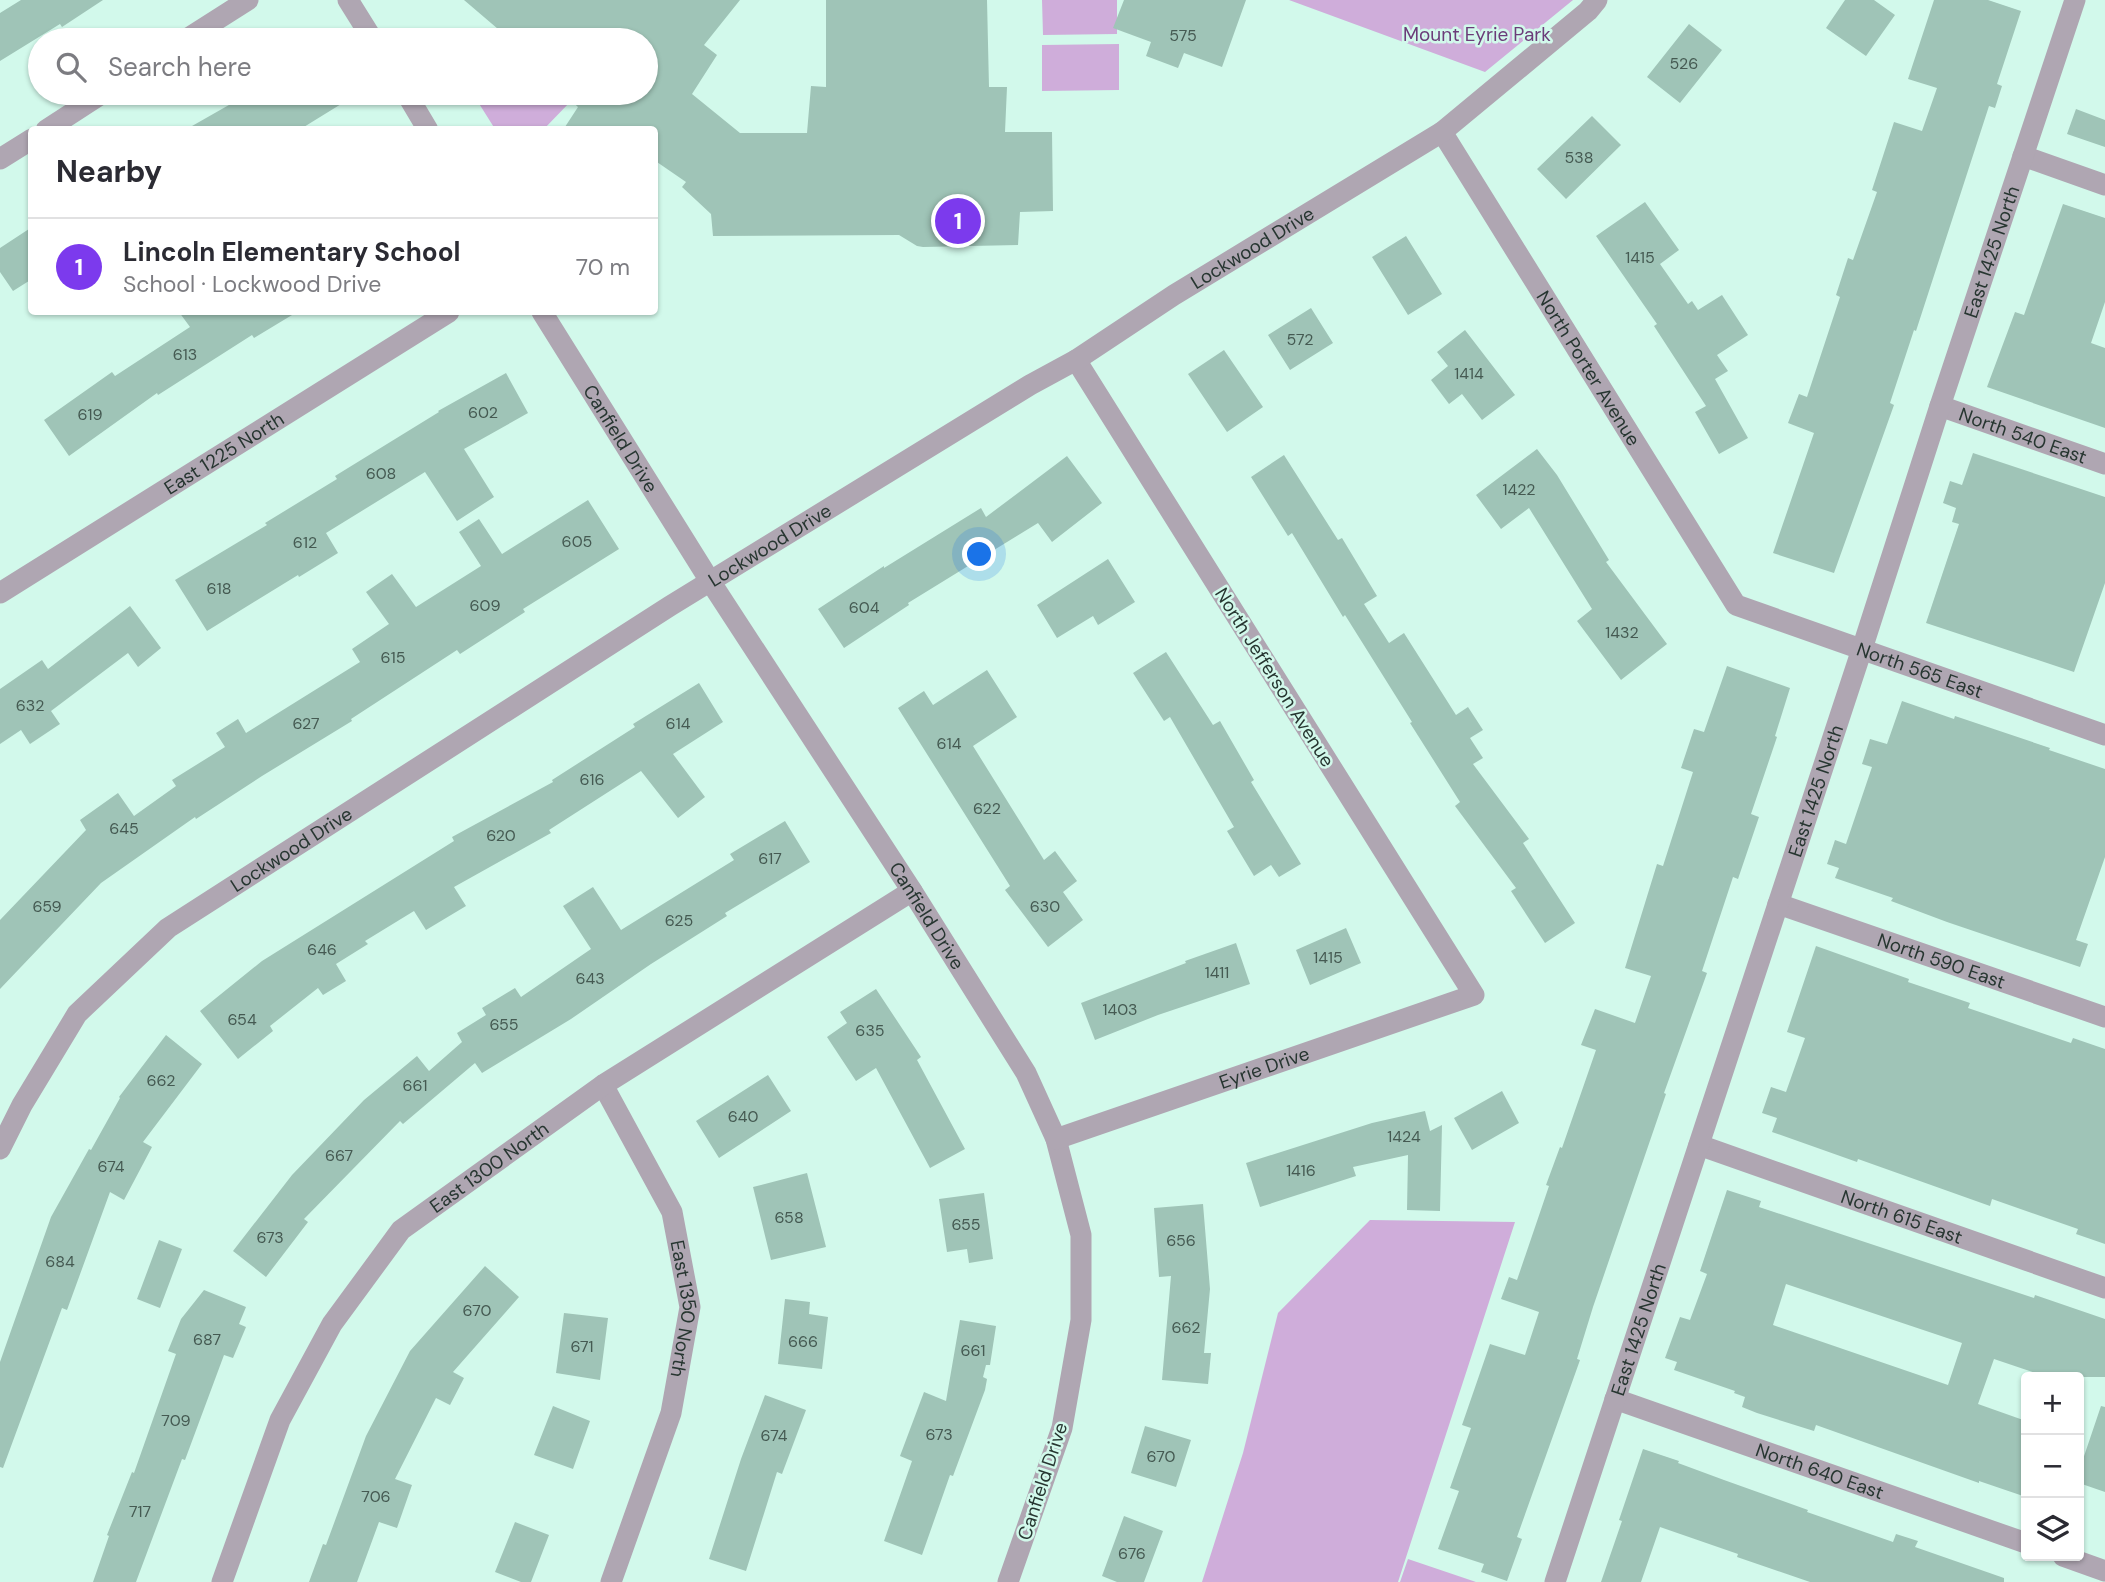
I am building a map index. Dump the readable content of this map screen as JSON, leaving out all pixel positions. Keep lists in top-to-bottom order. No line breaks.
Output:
{"streets":{"street":["Lockwood Drive","East 1425 North","North Porter Avenue","North 540 East","Canfield Drive","East 1225 North","North 565 East","North Jefferson Avenue","North 590 East","Eyrie Drive","East 1300 North","North 615 East","East 1350 North","North 640 East"]},"crossings":[["Lockwood Drive","North Porter Avenue"],["Lockwood Drive","Canfield Drive"],["Lockwood Drive","North Jefferson Avenue"],["East 1425 North","North 540 East"],["East 1425 North","North 565 East"],["East 1425 North","North 590 East"],["East 1425 North","North 615 East"],["East 1425 North","North 640 East"],["North Porter Avenue","North 565 East"],["Canfield Drive","Eyrie Drive"],["Canfield Drive","East 1300 North"],["North Jefferson Avenue","Eyrie Drive"],["East 1300 North","East 1350 North"]],"parks":["Mount Eyrie Park"],"house_numbers":["575","526","538","1415","572","613","1414","602","619","608","1422","605","612","618","609","604","1432","615","632","627","614","614","616","622","645","620","617","659","630","625","646","1415","1411","643","1403","654","655","635","662","661","640","1424","667","674","1416","658","655","673","656","684","670","662","687","666","671","661","709","673","674","670","706","717","676"],"page":{"search":"Search here","heading":"Nearby","pins":"1","list":[{"mark":"1","name":"Lincoln Elementary School","note":"School · Lockwood Drive","value":"70 m"}],"map_buttons":["+","−"]}}
